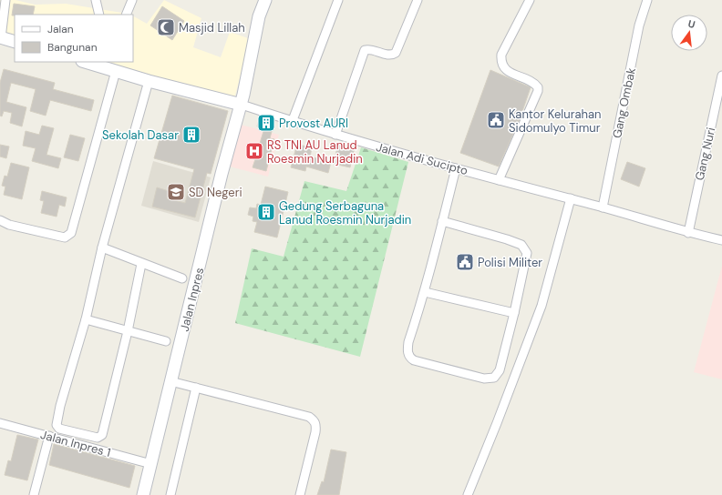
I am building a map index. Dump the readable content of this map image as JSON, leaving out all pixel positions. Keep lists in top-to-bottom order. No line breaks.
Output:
{"streets":{"main road":["Jalan Adi Sucipto","Jalan Inpres"],"street":["Gang Ombak","Gang Nuri","Jalan Inpres 1"]},"crossings":[["Gang Ombak","Jalan Adi Sucipto"],["Gang Nuri","Jalan Adi Sucipto"],["Jalan Adi Sucipto","Jalan Inpres"],["Jalan Inpres","Jalan Inpres 1"]],"places":{"mosque":["Masjid Lillah"],"public building":["Kantor Kelurahan Sidomulyo Timur","Polisi Militer"],"building":["Provost AURI","Sekolah Dasar","Gedung Serbaguna Lanud Roesmin Nurjadin"],"hospital":["RS TNI AU Lanud Roesmin Nurjadin"],"school or university":["SD Negeri"]},"legend":["Jalan","Bangunan"],"north":"top"}
